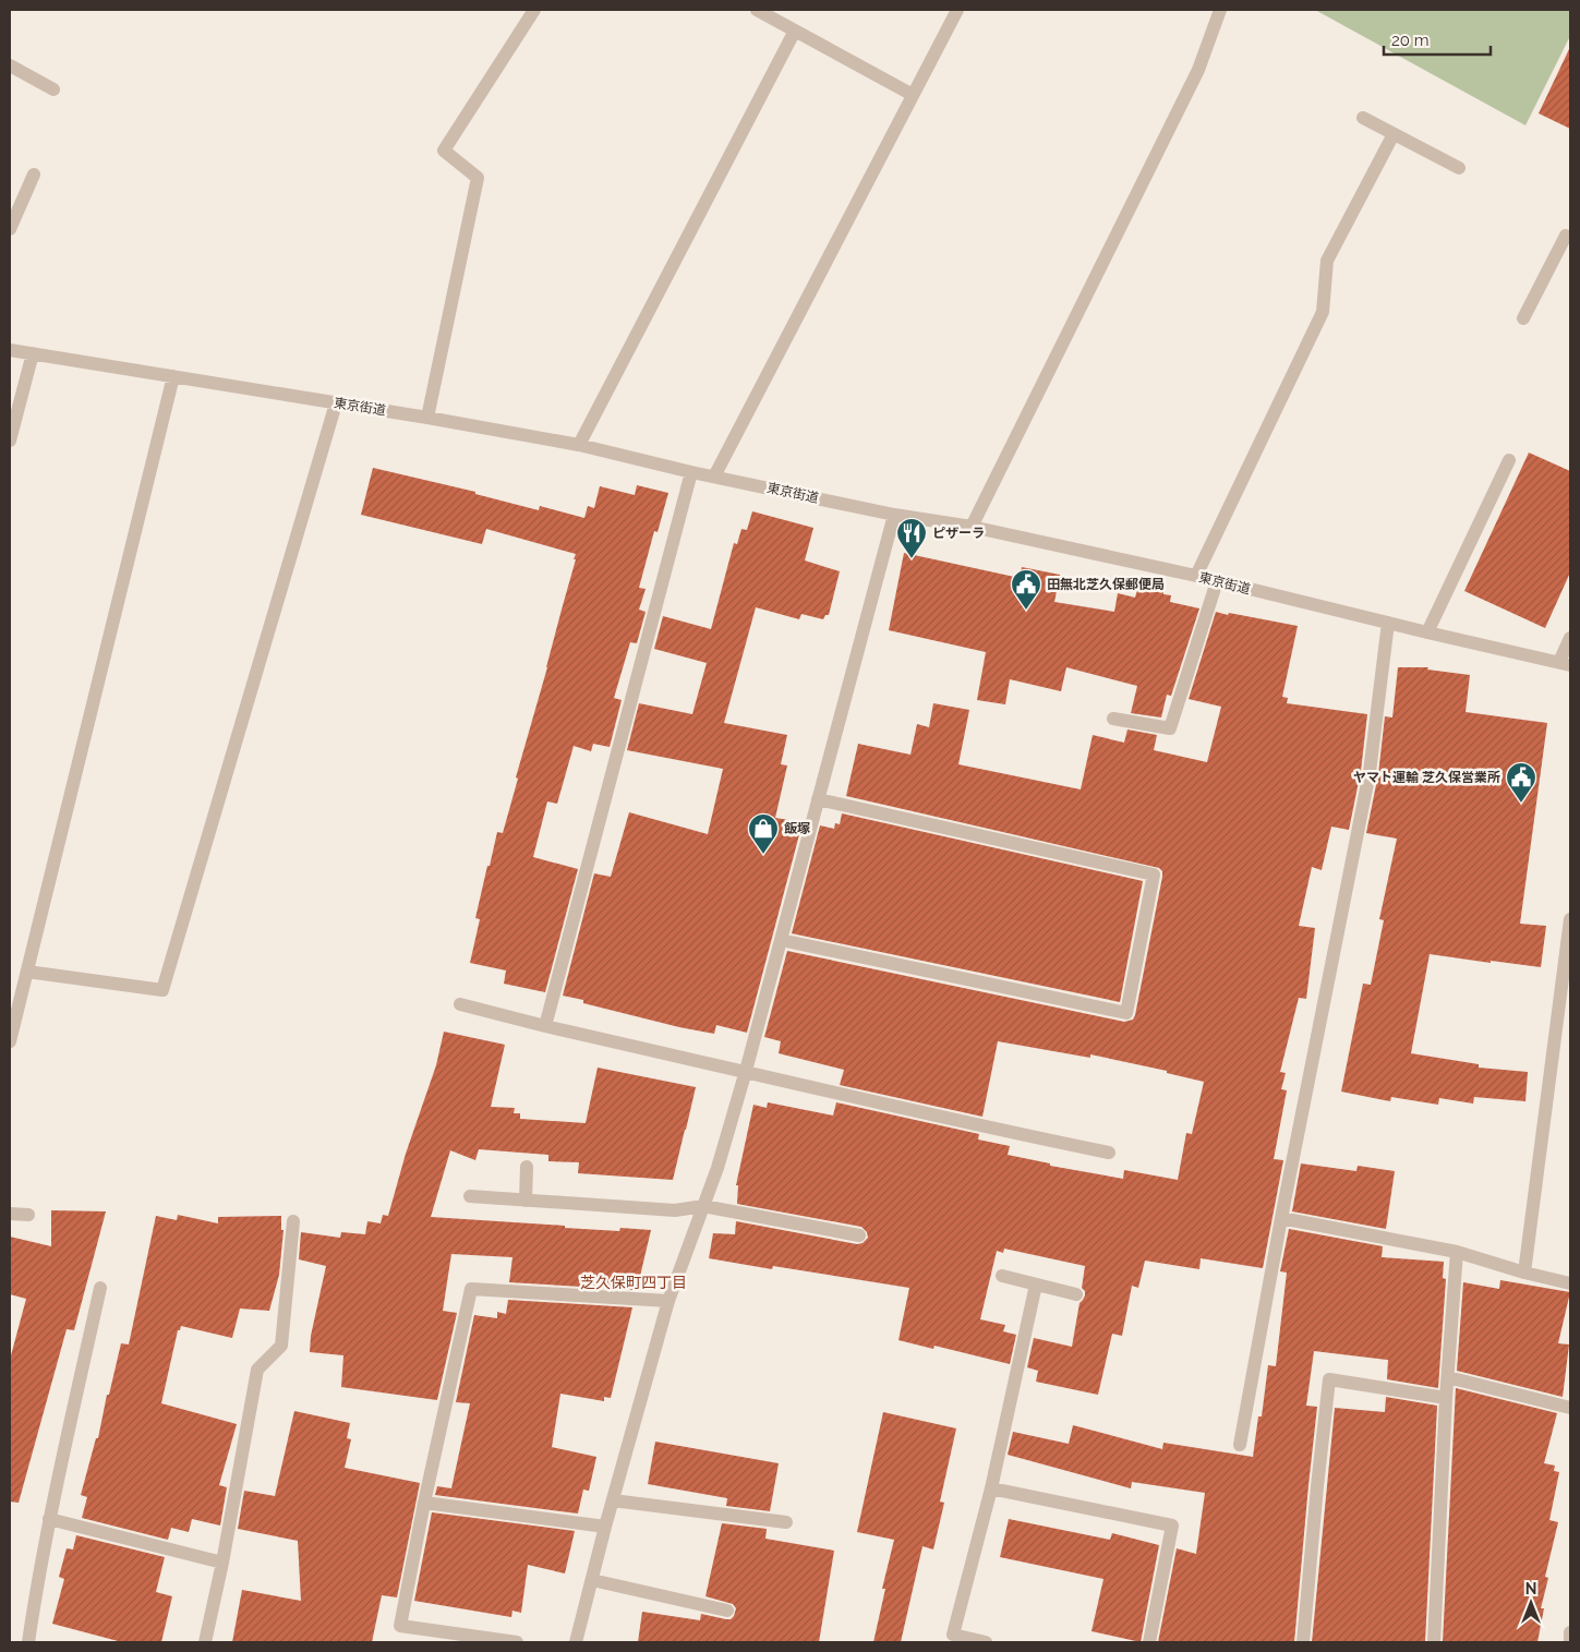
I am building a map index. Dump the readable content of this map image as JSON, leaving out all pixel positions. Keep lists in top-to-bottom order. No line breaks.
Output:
{"streets":{"street":["東京街道"]},"districts":["芝久保町四丁目"],"places":{"restaurant":["ピザーラ"],"public building":["田無北芝久保郵便局","ヤマト運輸 芝久保営業所"],"shop":["飯塚"]},"scale_bar":"20 m","north":"top"}
